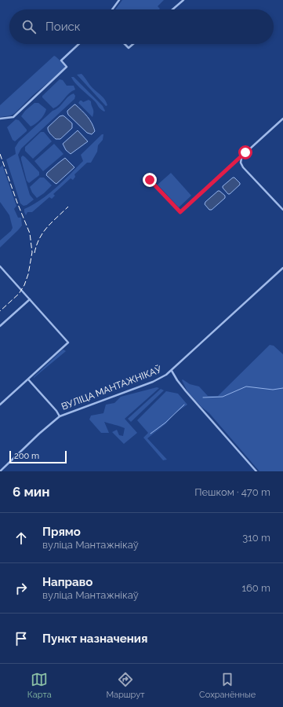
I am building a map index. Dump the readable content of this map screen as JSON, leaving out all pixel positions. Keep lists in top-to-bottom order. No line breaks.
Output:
{"streets":{"street":["ВУЛІЦА МАНТАЖНІКАЎ"]},"scale_bar":"200 m","page":{"search":"Поиск","scale":"200 m","heading":["6 мин","Пешком · 470 m"],"list":[["Прямо","вуліца Мантажнікаў","310 m"],["Направо","вуліца Мантажнікаў","160 m"],"Пункт назначения"],"nav":["Карта","Маршрут","Сохранённые"]}}
